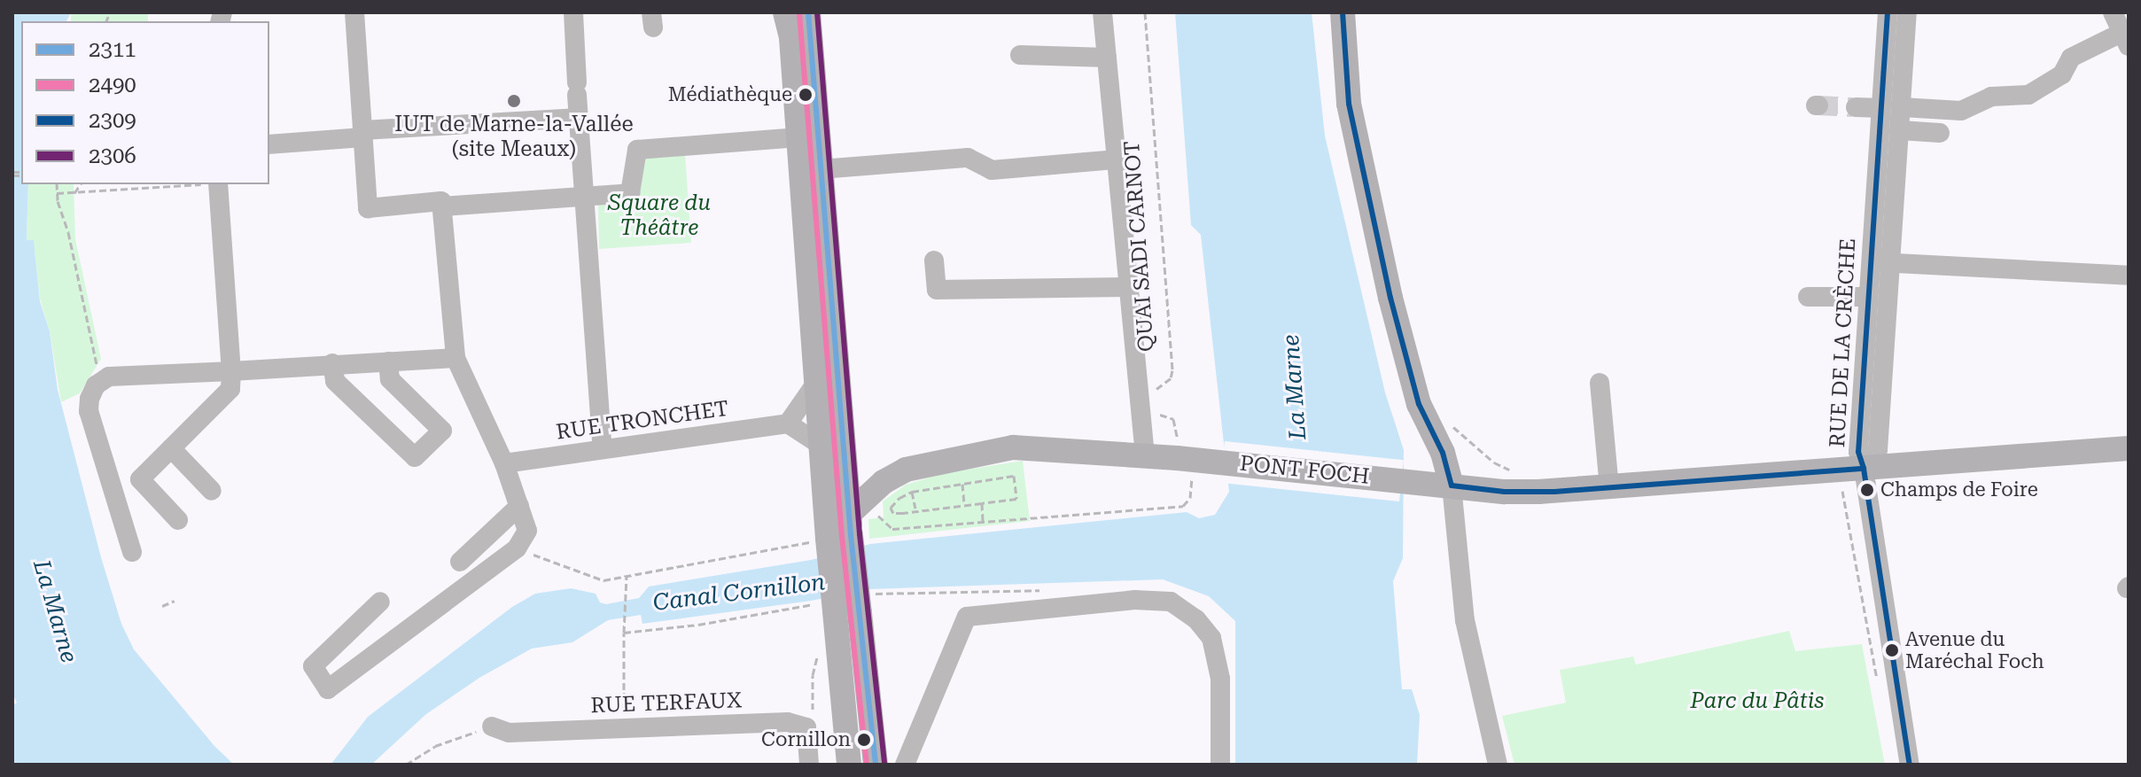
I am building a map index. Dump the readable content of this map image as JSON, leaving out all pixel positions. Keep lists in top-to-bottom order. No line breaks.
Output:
{"streets":{"main road":["PONT FOCH"],"street":["QUAI SADI CARNOT","RUE DE LA CRÈCHE","RUE TRONCHET","RUE TERFAUX"]},"crossings":[["QUAI SADI CARNOT","PONT FOCH"]],"water":["La Marne","Canal Cornillon"],"parks":["Square du Théâtre","Parc du Pâtis"],"places":["Médiathèque","IUT de Marne-la-Vallée (site Meaux)","Champs de Foire","Avenue du Maréchal Foch","Cornillon"],"lines":["transit line 2311","transit line 2309","transit line 2306","transit line 2490"],"legend":["2311","2490","2309","2306"]}
